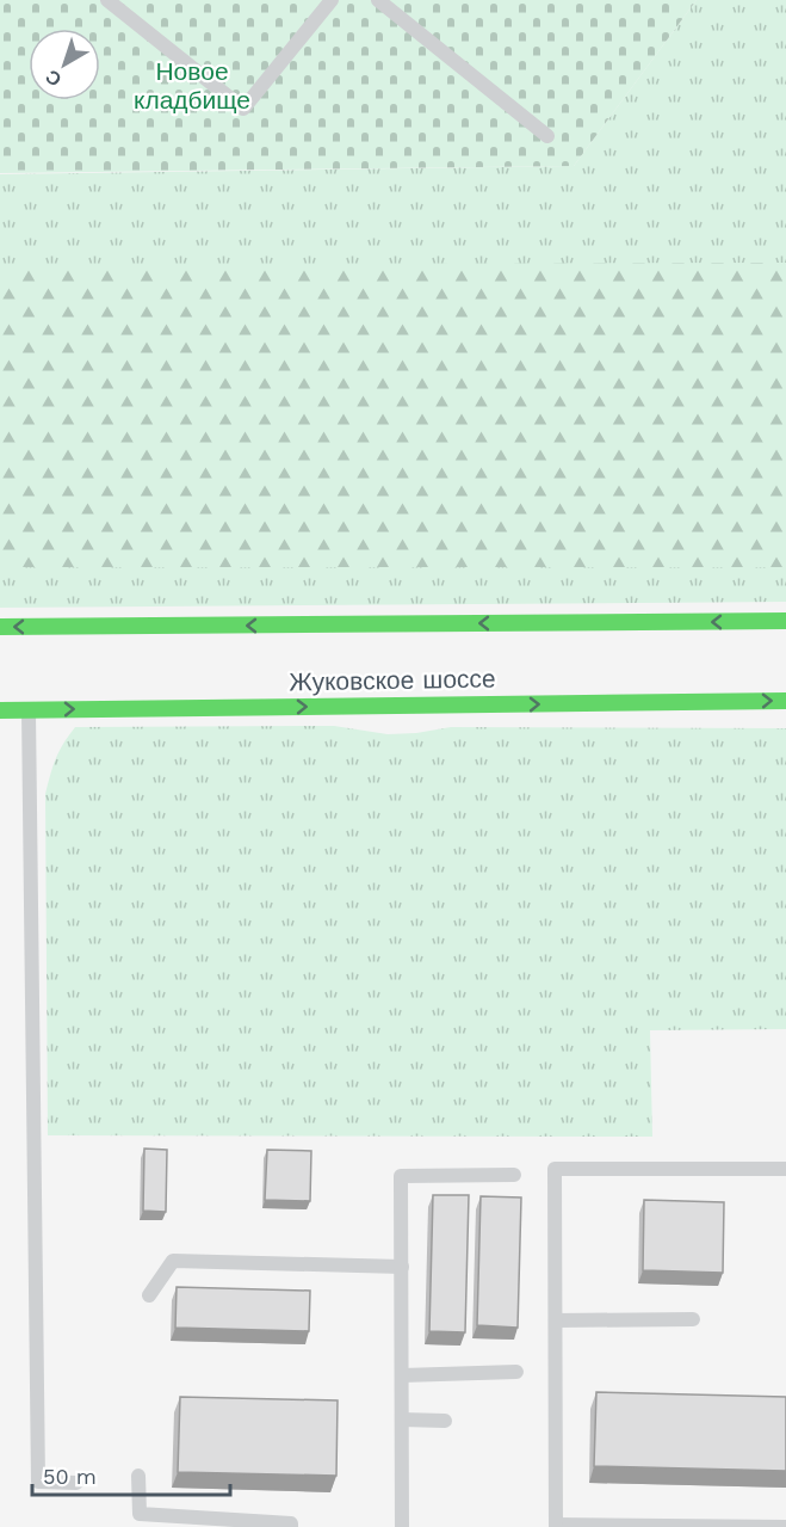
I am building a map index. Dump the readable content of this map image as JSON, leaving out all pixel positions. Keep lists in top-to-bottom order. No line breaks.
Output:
{"streets":{"main road":["Жуковское шоссе"]},"parks":["Новое кладбище"],"scale_bar":"50 m","north":"bottom left"}
